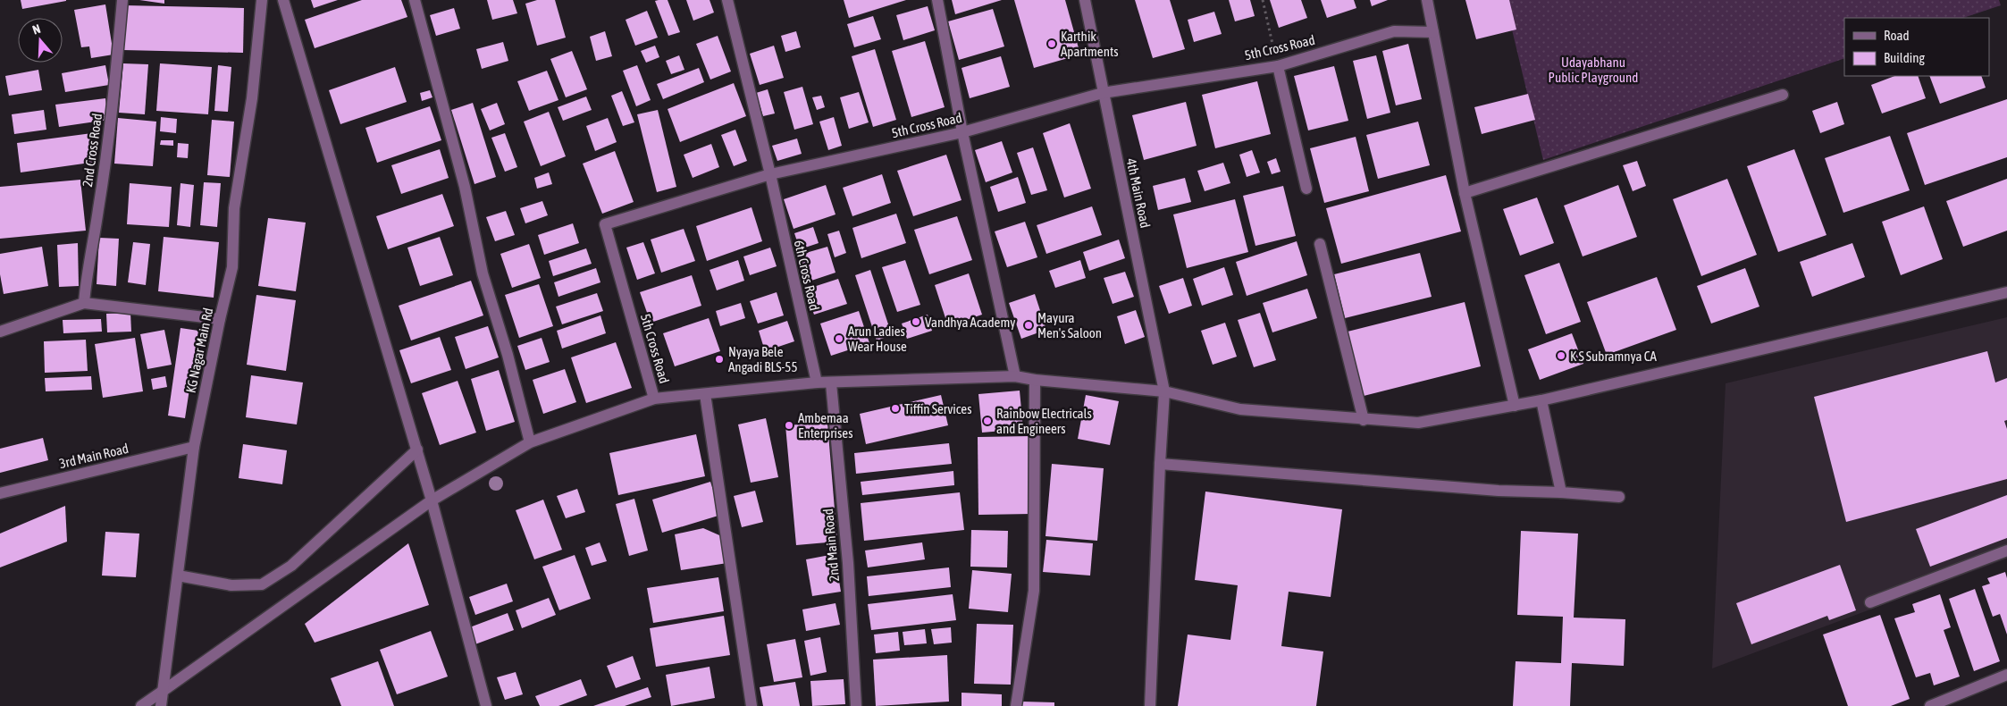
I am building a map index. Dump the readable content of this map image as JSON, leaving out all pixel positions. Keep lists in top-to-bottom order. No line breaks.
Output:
{"streets":{"street":["5th Cross Road","2nd Cross Road","4th Main Road","6th Cross Road","KG Nagar Main Rd","3rd Main Road","2nd Main Road"]},"crossings":[["5th Cross Road","4th Main Road"],["5th Cross Road","6th Cross Road"],["KG Nagar Main Rd","3rd Main Road"]],"parks":["Udayabhanu Public Playground"],"places":["Karthik Apartments","Vandhya Academy","Mayura Men's Saloon","Arun Ladies Wear House","K S Subramnya CA","Nyaya Bele Angadi BLS-55","Tiffin Services","Rainbow Electricals and Engineers","Ambemaa Enterprises"],"legend":["Road","Building"],"north":"top"}
